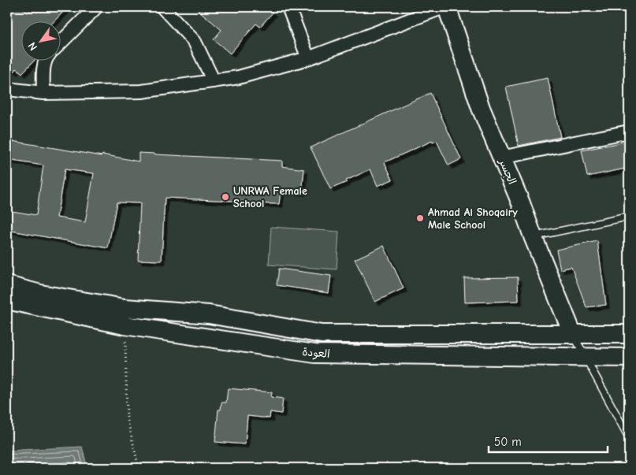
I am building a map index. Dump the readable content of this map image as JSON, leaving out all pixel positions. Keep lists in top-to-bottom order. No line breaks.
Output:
{"streets":{"main road":["الجسر","العودة"]},"crossings":[["الجسر","العودة"]],"places":["UNRWA Female School","Ahmad Al Shoqairy Male School"],"scale_bar":"50 m","north":"bottom left"}
